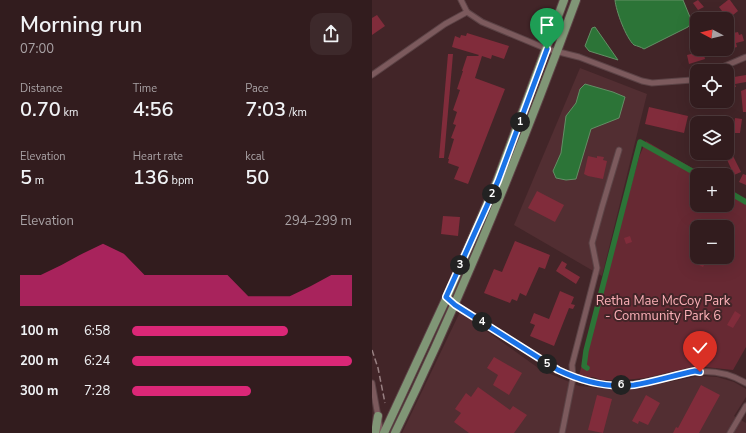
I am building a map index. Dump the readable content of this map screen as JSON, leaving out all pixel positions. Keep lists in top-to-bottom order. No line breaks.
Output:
{"parks":["Retha Mae McCoy Park - Community Park 6"],"north":"left","page":{"heading":["Morning run","07:00"],"map_buttons":["+","−"],"stats":[["Distance","0.70 km"],["Time","4:56"],["Pace","7:03 /km"],["Elevation","5 m"],["Heart rate","136 bpm"],["kcal","50"]],"pins":["1","2","3","4","5","6"],"chart":["Elevation","294–299 m"],"list":[{"name":"100 m","note":"6:58"},{"name":"200 m","note":"6:24"},{"name":"300 m","note":"7:28"}]}}
